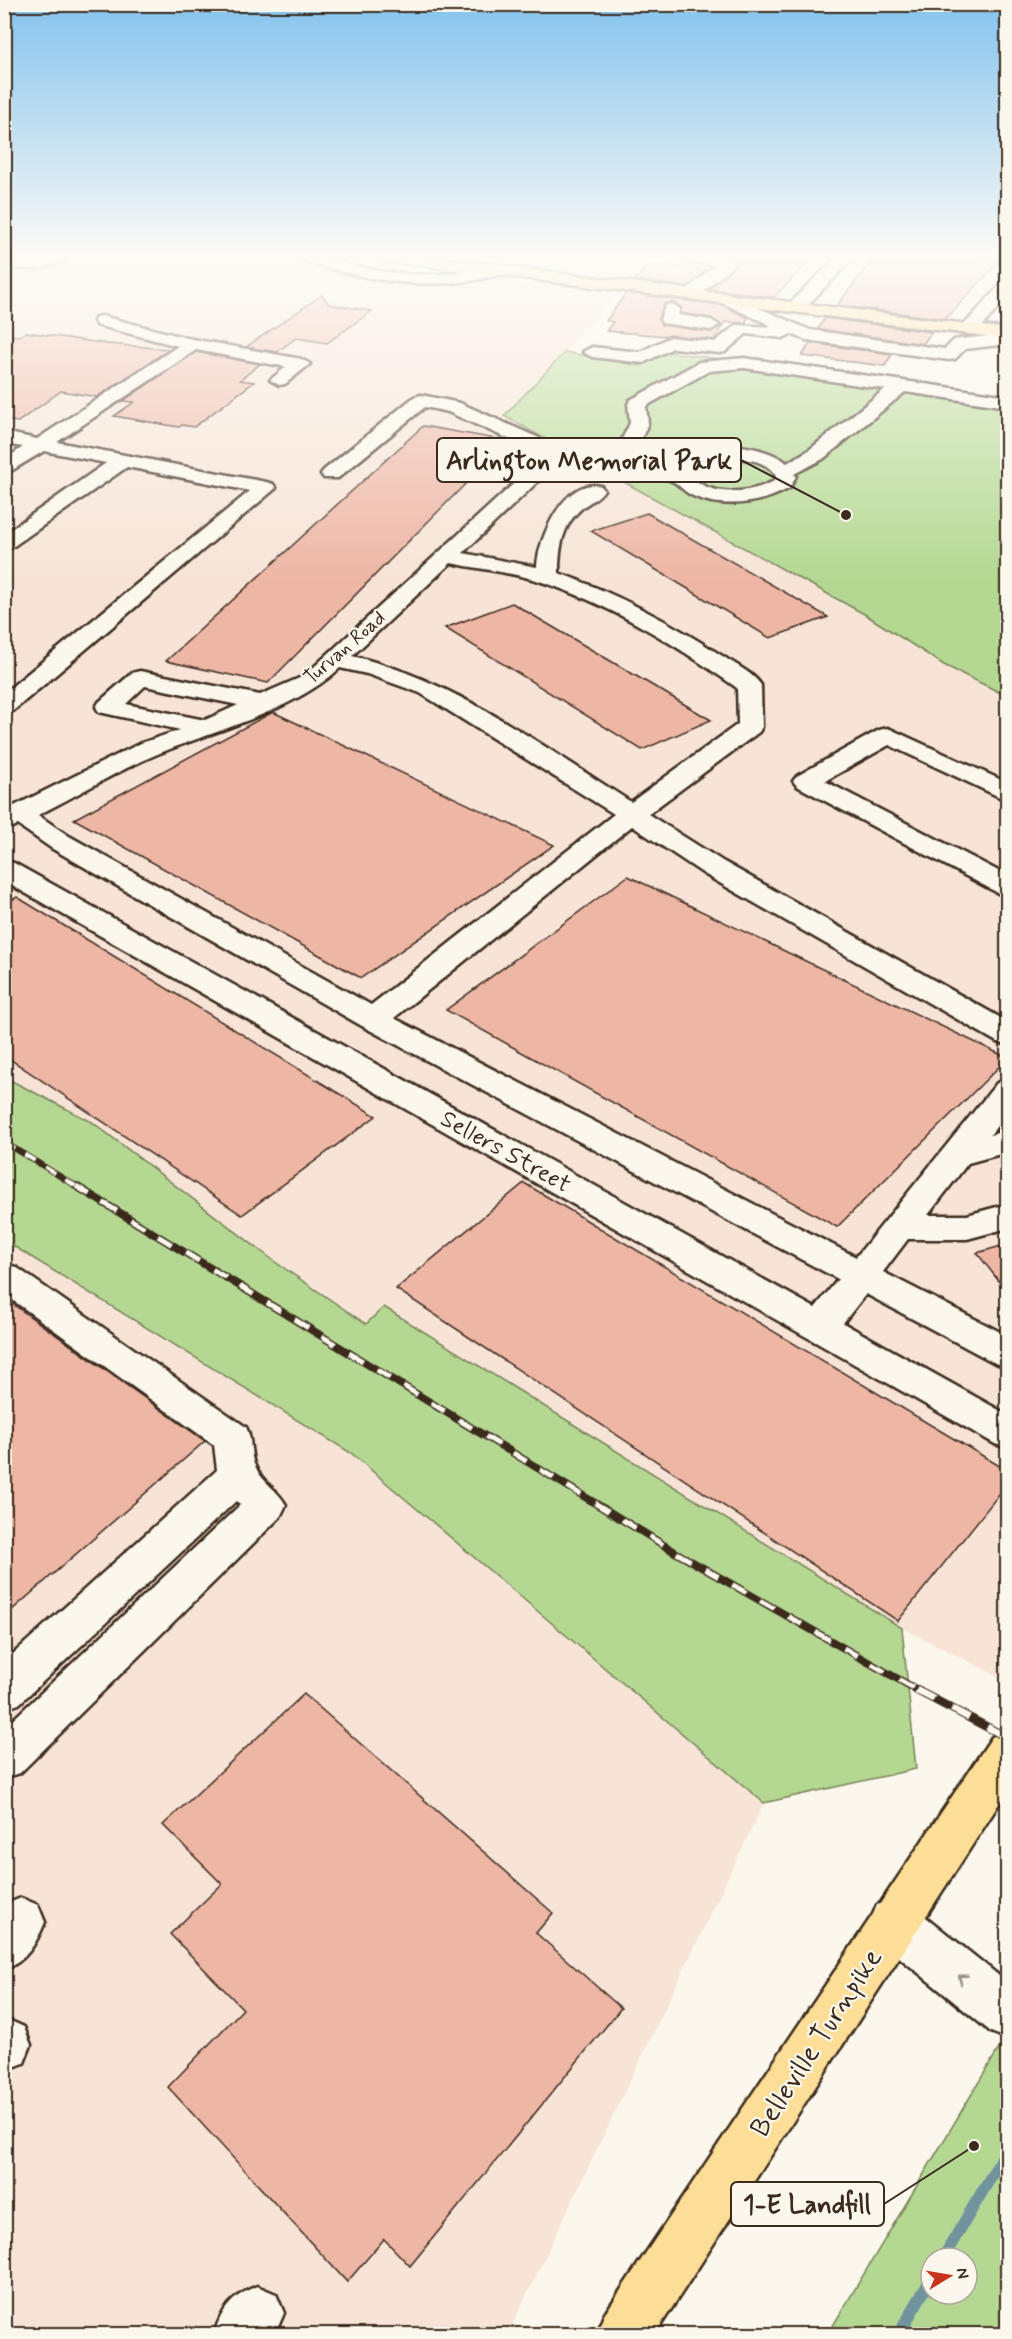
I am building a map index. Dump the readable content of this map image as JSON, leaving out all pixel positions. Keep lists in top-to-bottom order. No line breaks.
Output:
{"streets":{"main road":["Belleville Turnpike"],"street":["Turvan Road","Sellers Street"]},"places":["Arlington Memorial Park","1-E Landfill"],"north":"right"}
